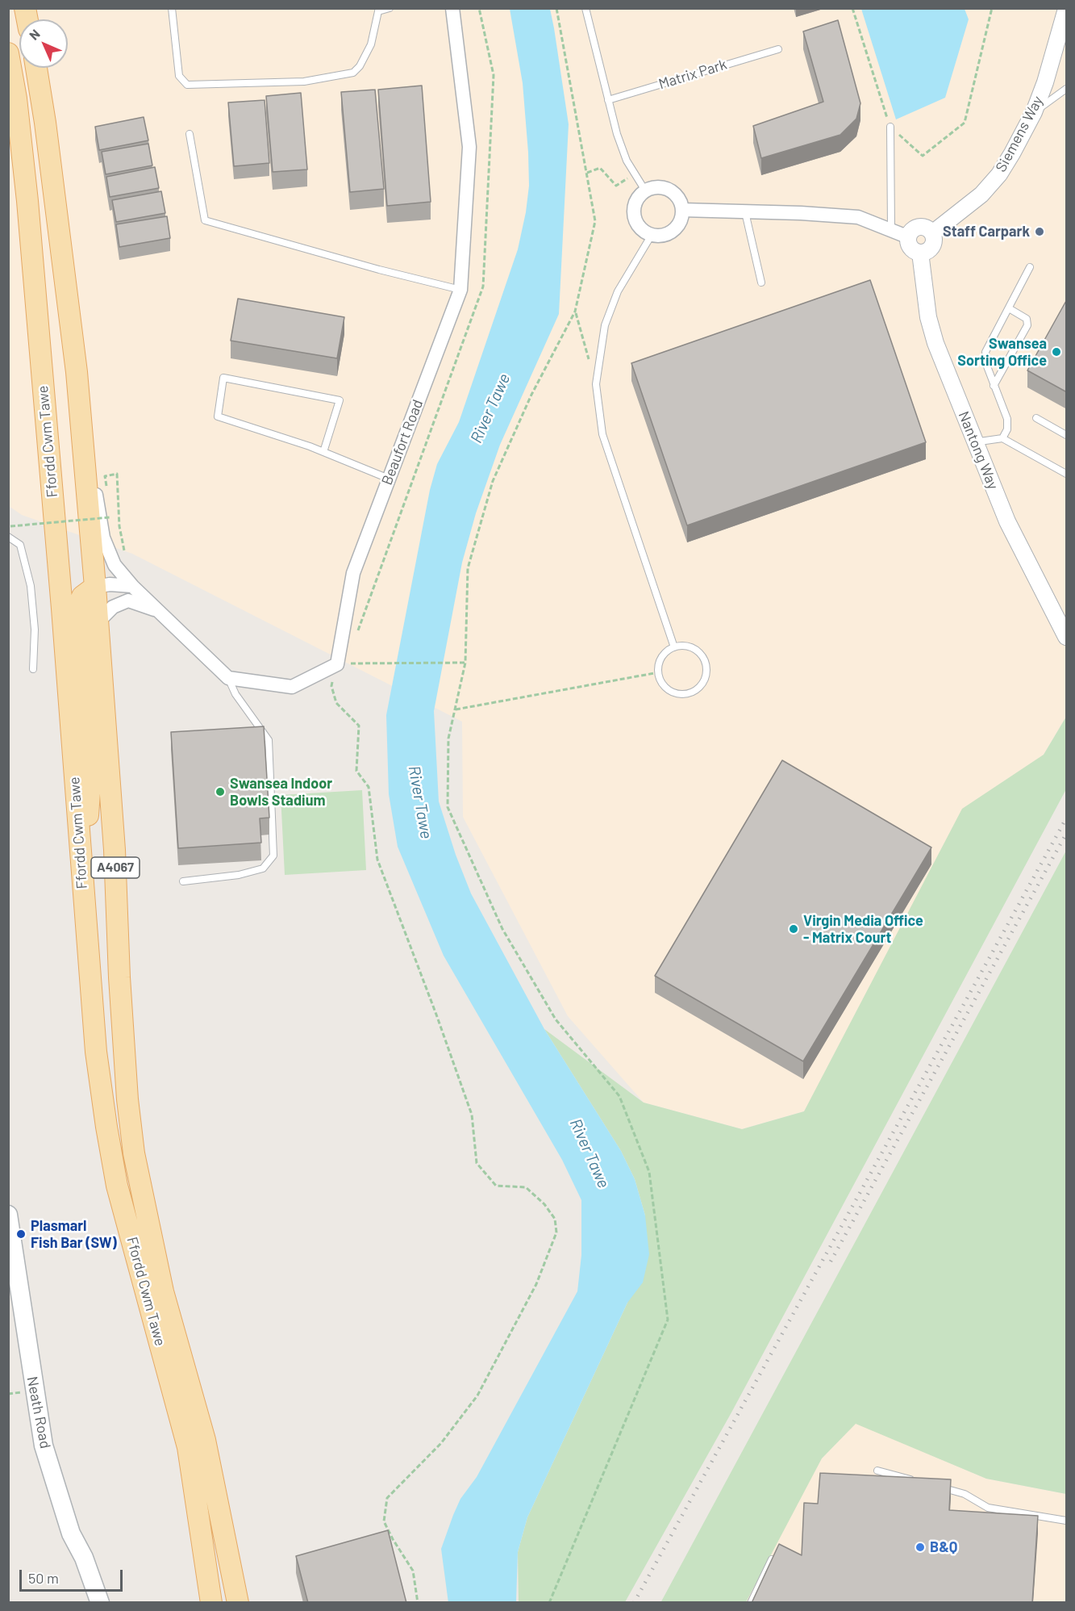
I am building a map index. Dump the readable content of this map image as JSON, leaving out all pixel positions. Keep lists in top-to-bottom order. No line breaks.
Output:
{"streets":{"main road":["Ffordd Cwm Tawe","A4067","Neath Road"],"street":["Siemens Way","Beaufort Road","Nantong Way"],"lane":["Matrix Park"]},"crossings":[["Siemens Way","Nantong Way"]],"water":["River Tawe"],"places":["Staff Carpark","Swansea Sorting Office","Swansea Indoor Bowls Stadium","Virgin Media Office - Matrix Court","Plasmarl Fish Bar (SW)","B&Q"],"scale_bar":"50 m","north":"top left"}
